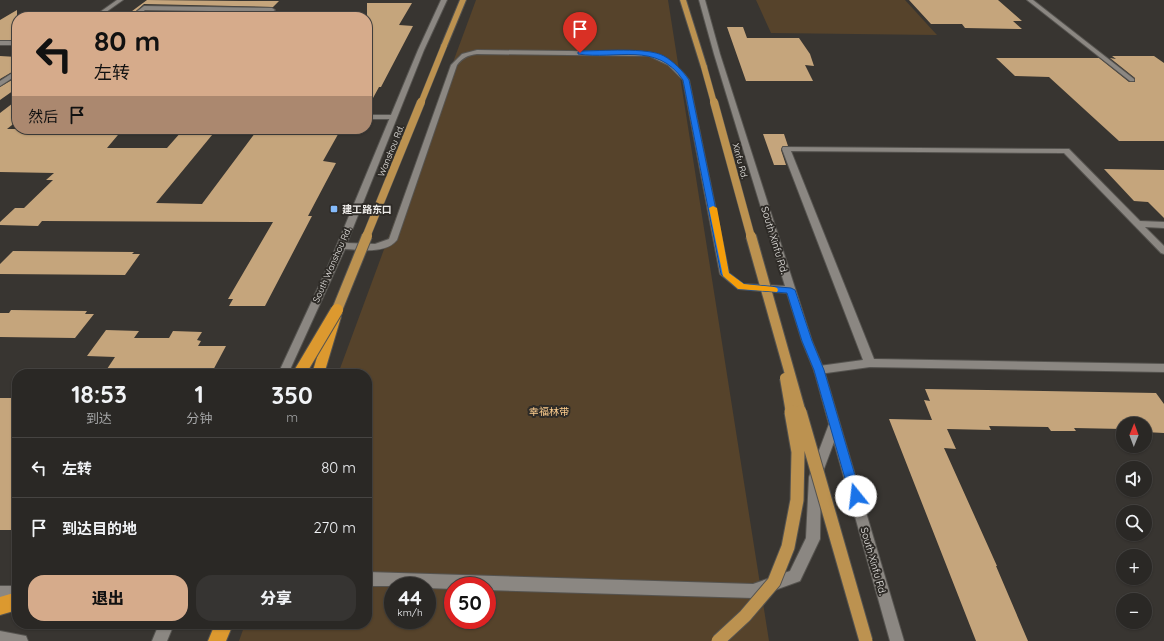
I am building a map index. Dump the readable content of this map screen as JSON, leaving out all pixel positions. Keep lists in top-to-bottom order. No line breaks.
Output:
{"streets":{"main road":["Wanshou Rd.","Xinfu Rd.","South Xinfu Rd.","South Wanshou Rd."]},"parks":["幸福林带"],"places":{"transit":["建工路东口"]},"north":"top","page":{"turn":["80 m","左转"],"then":"然后","eta":["18:53","到达","1","分钟","350","m"],"map_buttons":["+","−"],"list":[{"name":"左转","value":"80 m"},{"name":"到达目的地","value":"270 m"}],"buttons":["退出","分享"],"speed":"44 km/h","limit":"50"}}
